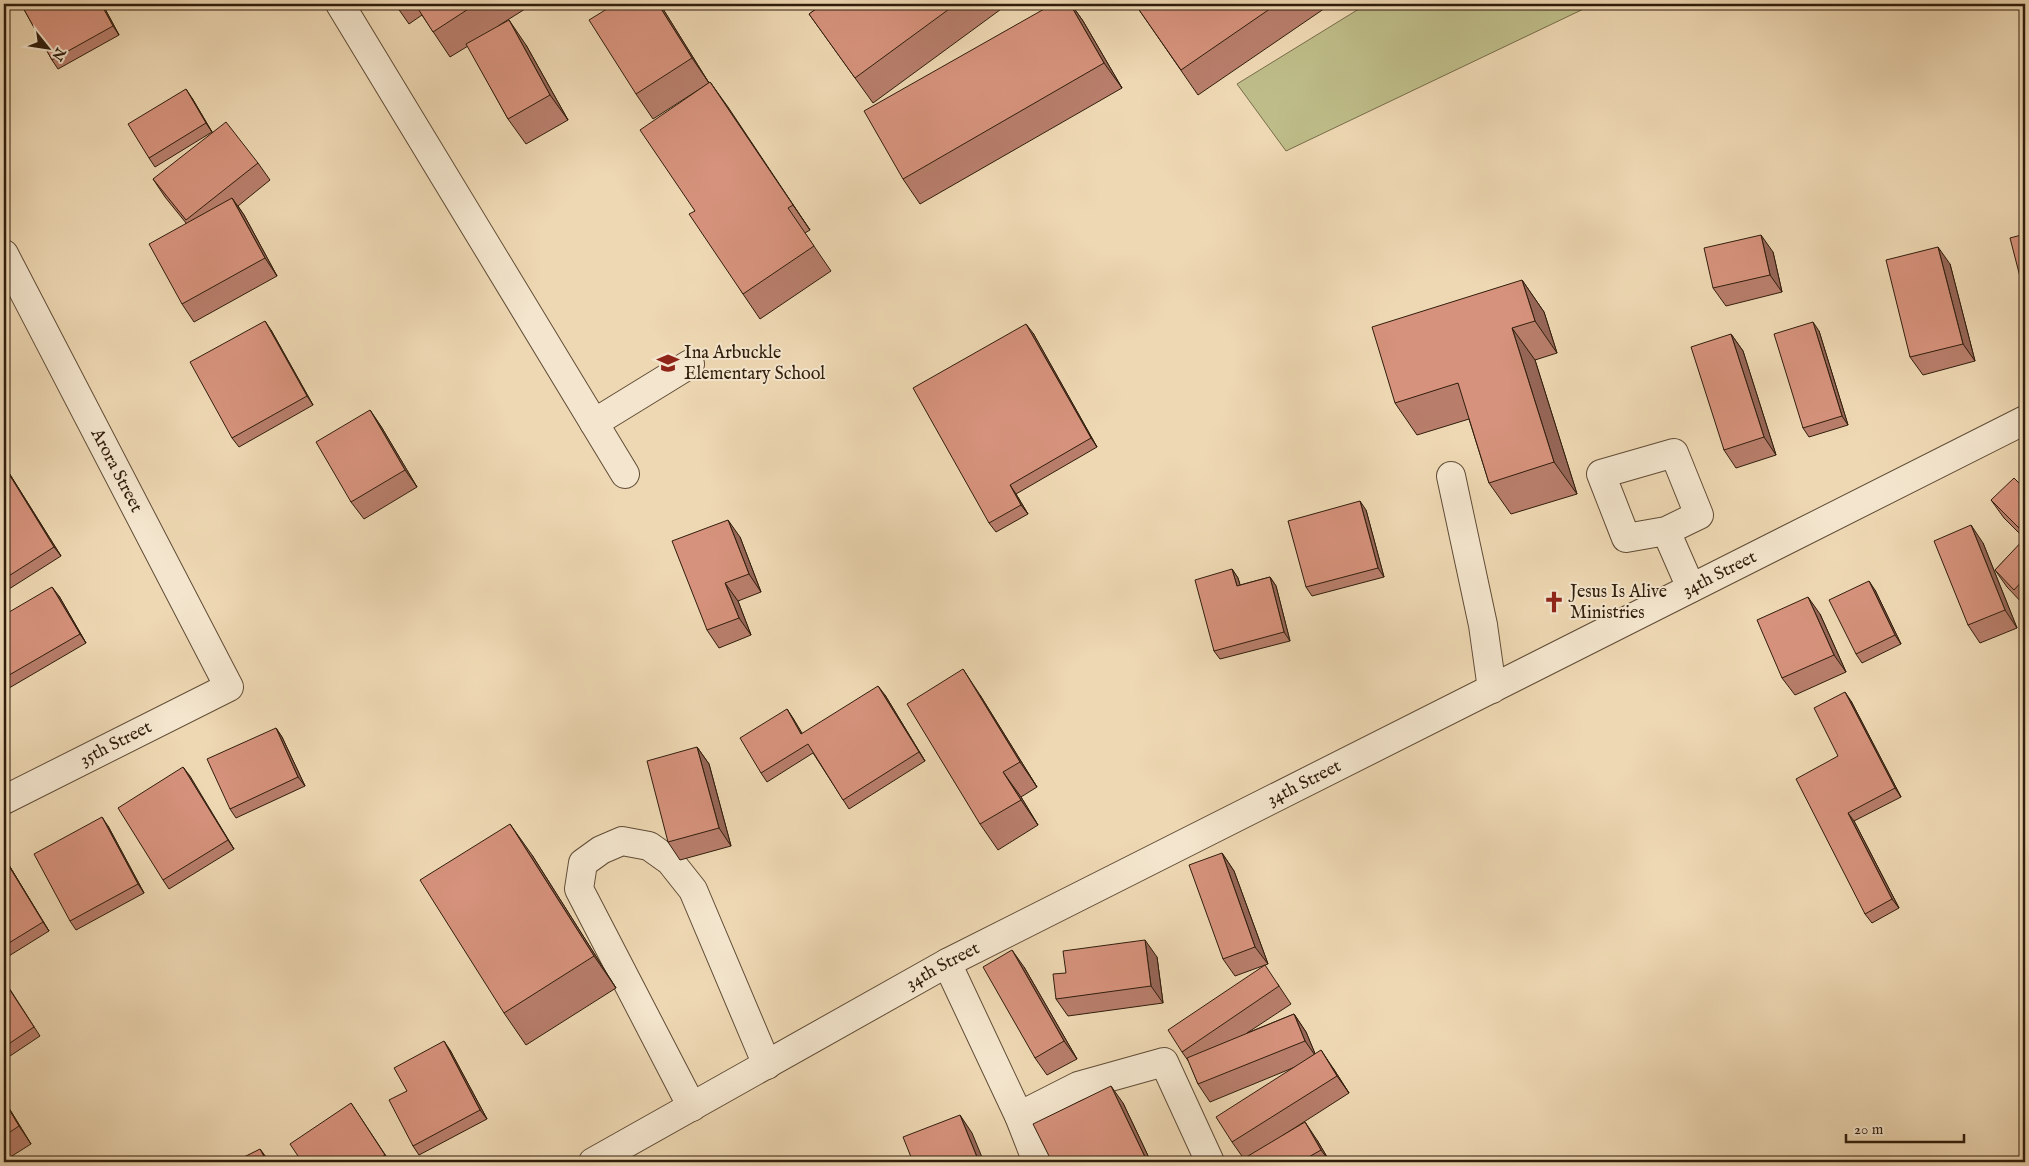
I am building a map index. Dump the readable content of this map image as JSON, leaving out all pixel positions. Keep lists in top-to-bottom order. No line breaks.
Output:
{"streets":{"street":["Arora Street","34th Street","35th Street"]},"crossings":[["Arora Street","35th Street"]],"places":{"school or university":["Ina Arbuckle Elementary School"],"church":["Jesus Is Alive Ministries"]},"scale_bar":"20 m","north":"bottom right"}
